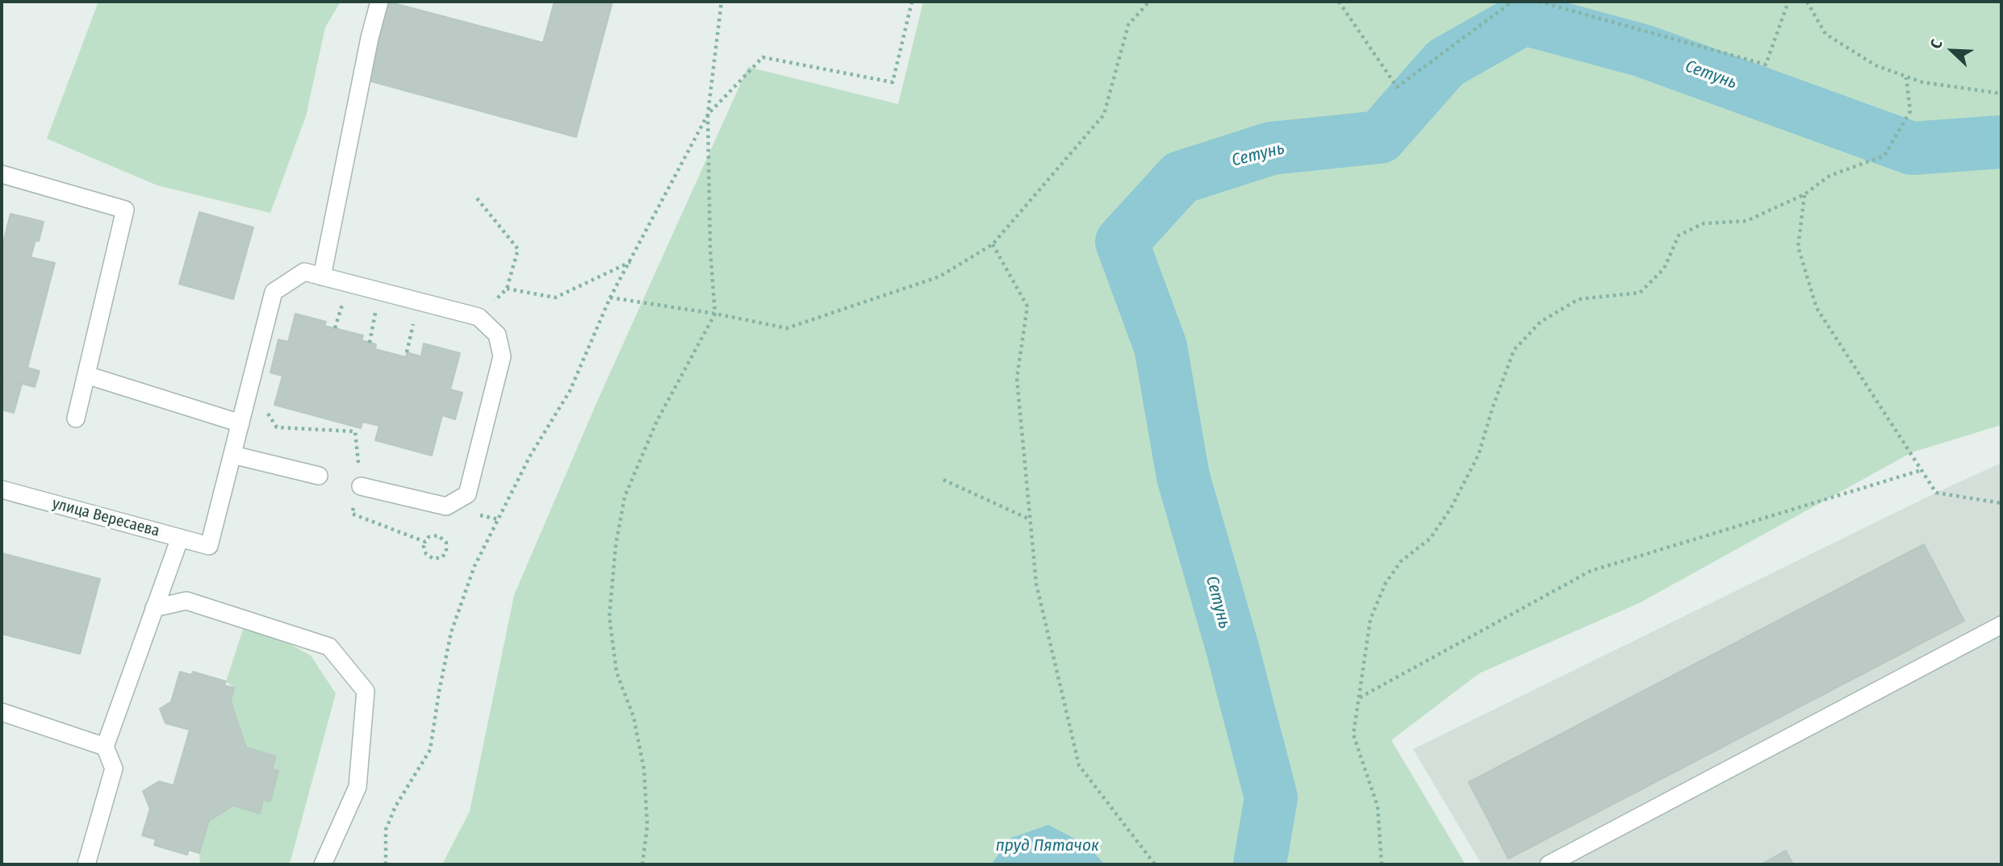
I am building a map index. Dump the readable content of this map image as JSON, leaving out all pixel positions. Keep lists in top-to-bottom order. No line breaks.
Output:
{"streets":{"street":["улица Вересаева"]},"water":["Сетунь","пруд Пятачок"],"north":"top left"}
